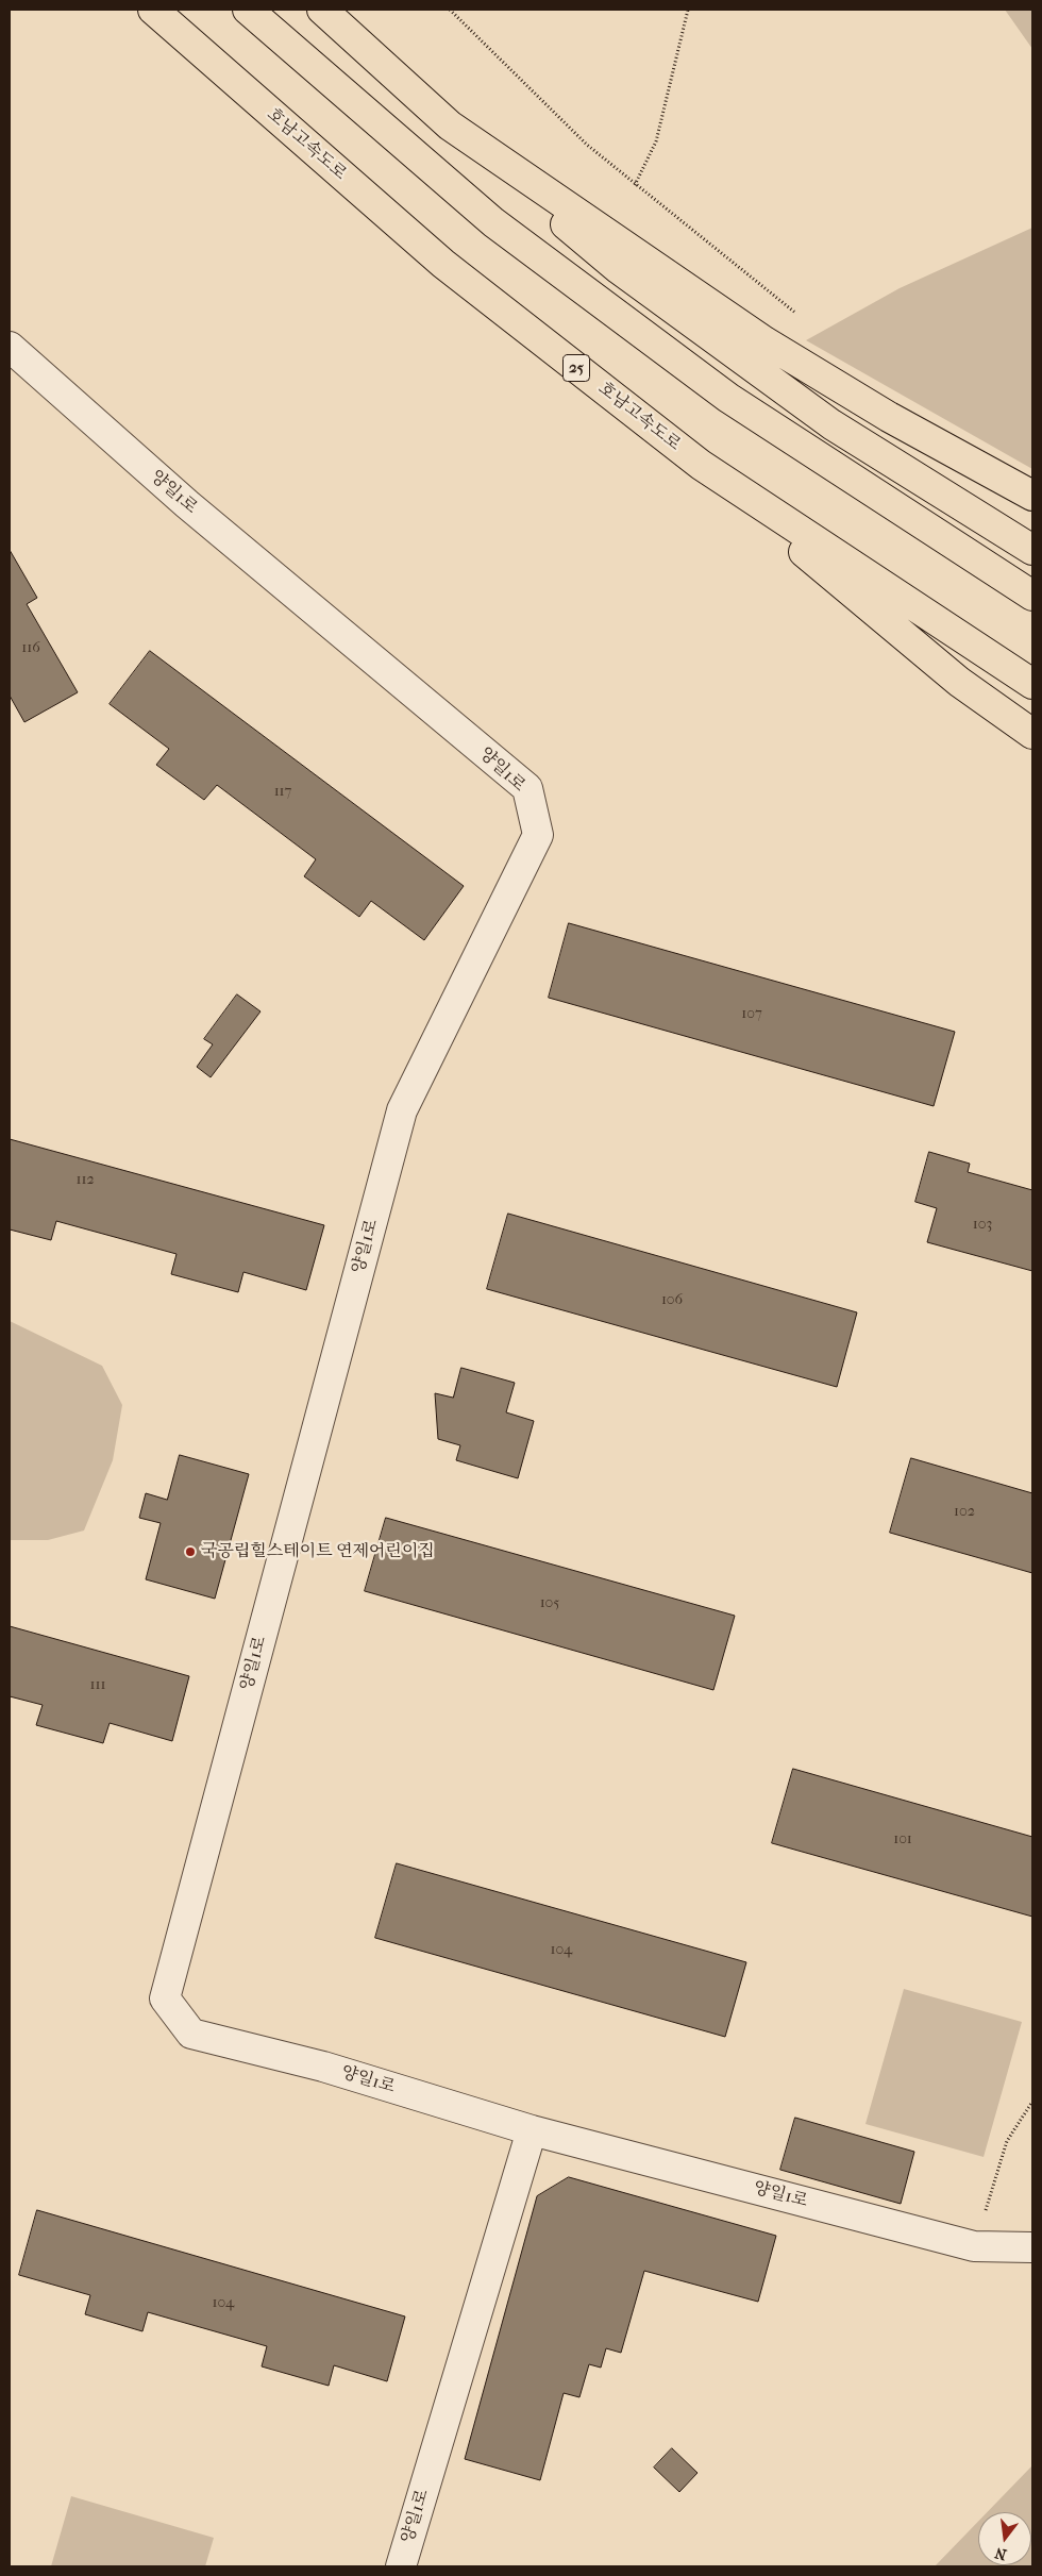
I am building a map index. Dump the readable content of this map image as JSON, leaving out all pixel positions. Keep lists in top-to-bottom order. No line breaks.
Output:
{"streets":{"highway":["호남고속도로","25"],"street":["양일1로"]},"places":["국공립힐스테이트 연제어린이집"],"house_numbers":["116","117","107","112","103","106","102","105","111","101","104","104"],"north":"bottom"}
